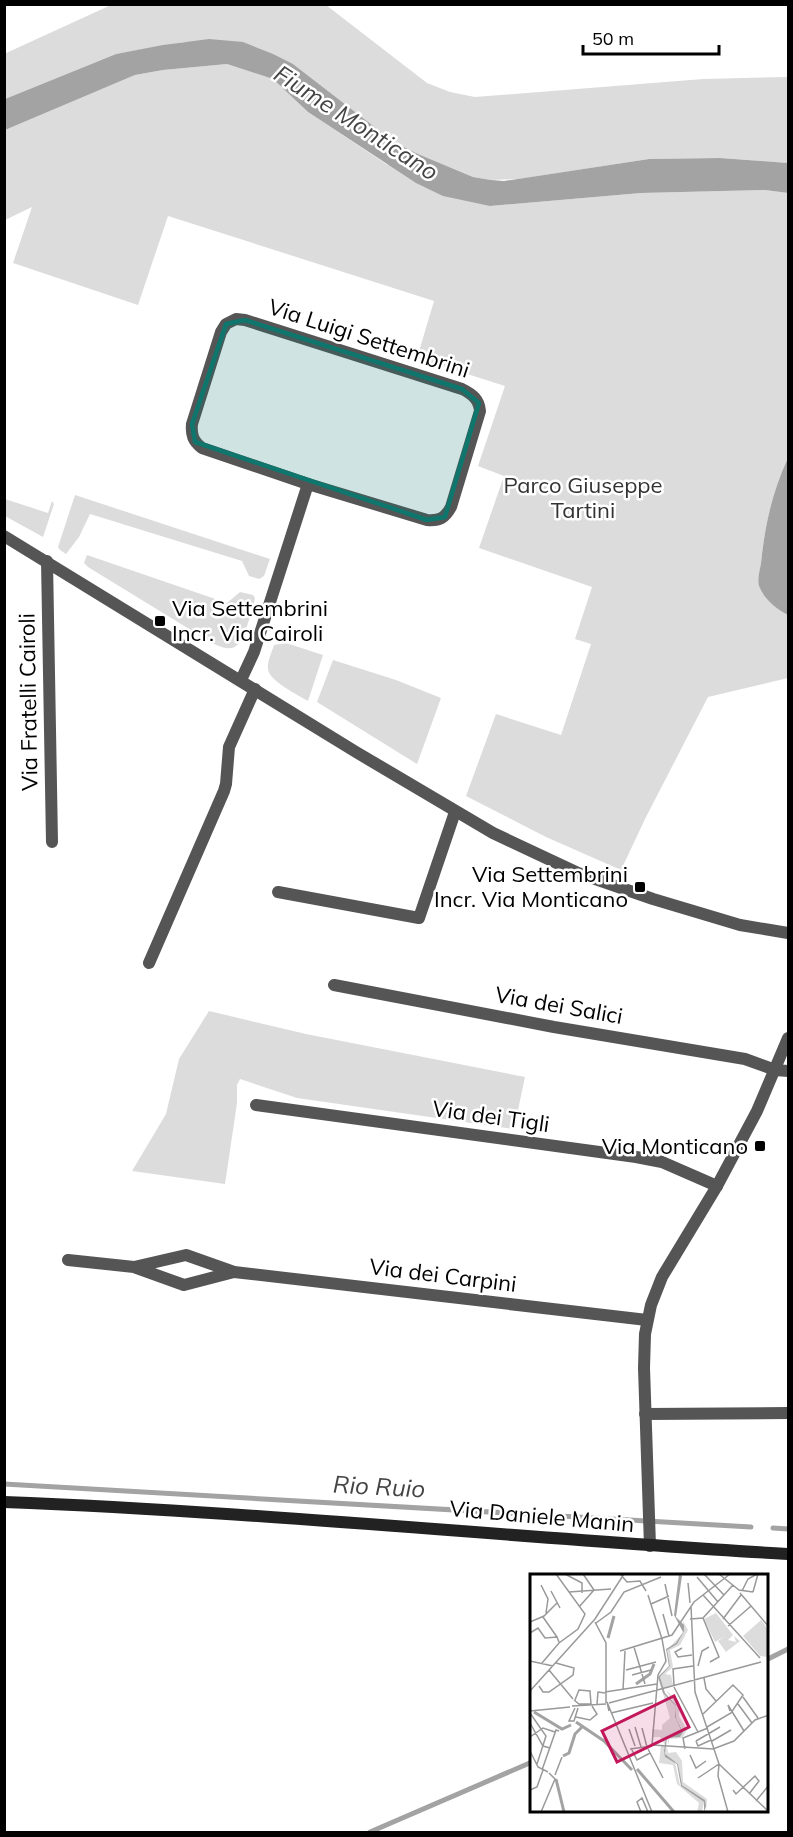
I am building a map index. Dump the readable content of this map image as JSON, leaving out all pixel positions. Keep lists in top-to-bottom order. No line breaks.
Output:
{"streets":{"main road":["Via Daniele Manin"],"street":["Via Luigi Settembrini","Via Fratelli Cairoli","Via dei Salici","Via dei Tigli","Via dei Carpini"]},"water":["Fiume Monticano","Rio Ruio"],"parks":["Parco Giuseppe Tartini"],"places":{"transit":["Via Settembrini Incr. Via Cairoli","Via Settembrini Incr. Via Monticano","Via Monticano"]},"scale_bar":"50 m"}
